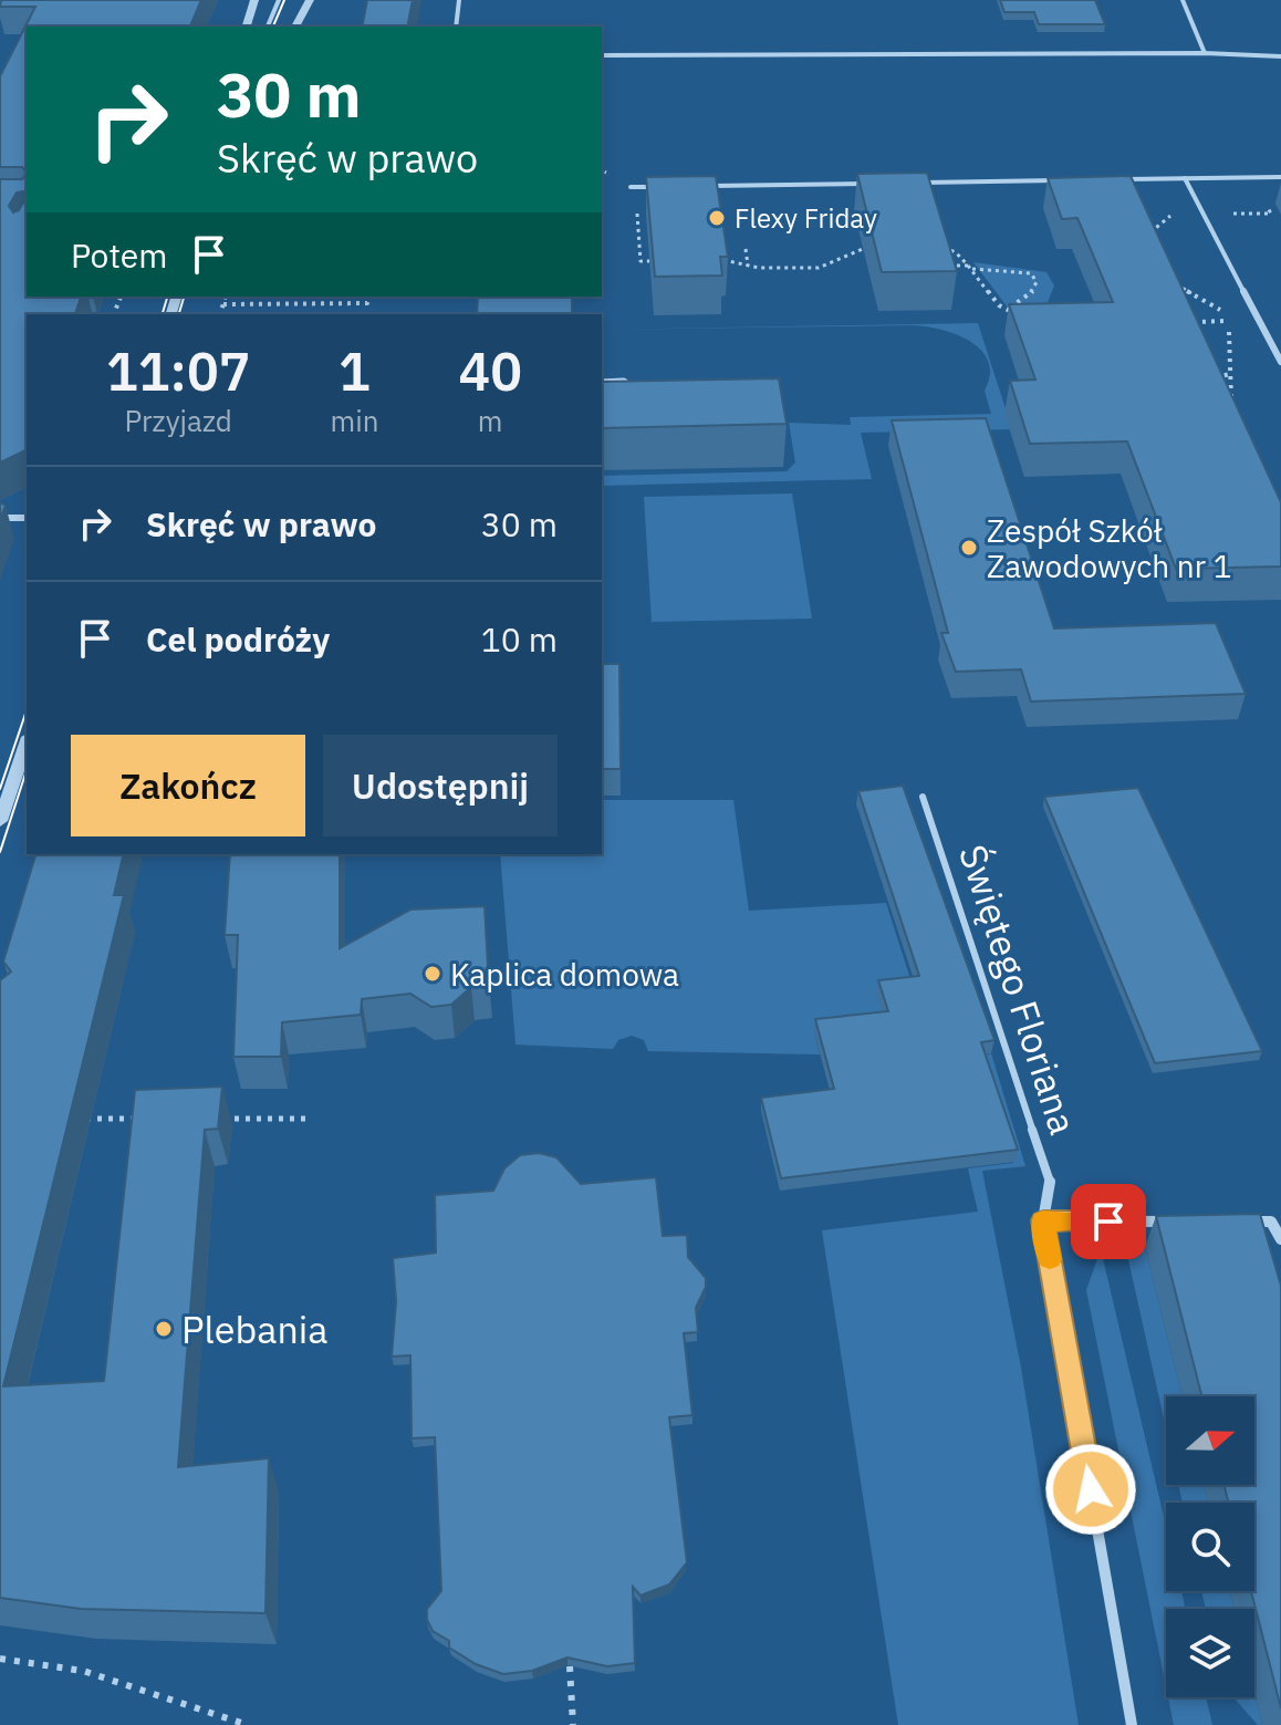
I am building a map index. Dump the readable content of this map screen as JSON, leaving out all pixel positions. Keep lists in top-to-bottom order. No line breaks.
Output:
{"streets":{"street":["Świętego Floriana"]},"places":["Flexy Friday","Zespół Szkół Zawodowych nr 1","Kaplica domowa","Plebania"],"north":"right","page":{"turn":["30 m","Skręć w prawo"],"then":"Potem","eta":["11:07","Przyjazd","1","min","40","m"],"list":[{"name":"Skręć w prawo","value":"30 m"},{"name":"Cel podróży","value":"10 m"}],"buttons":["Zakończ","Udostępnij"]}}
